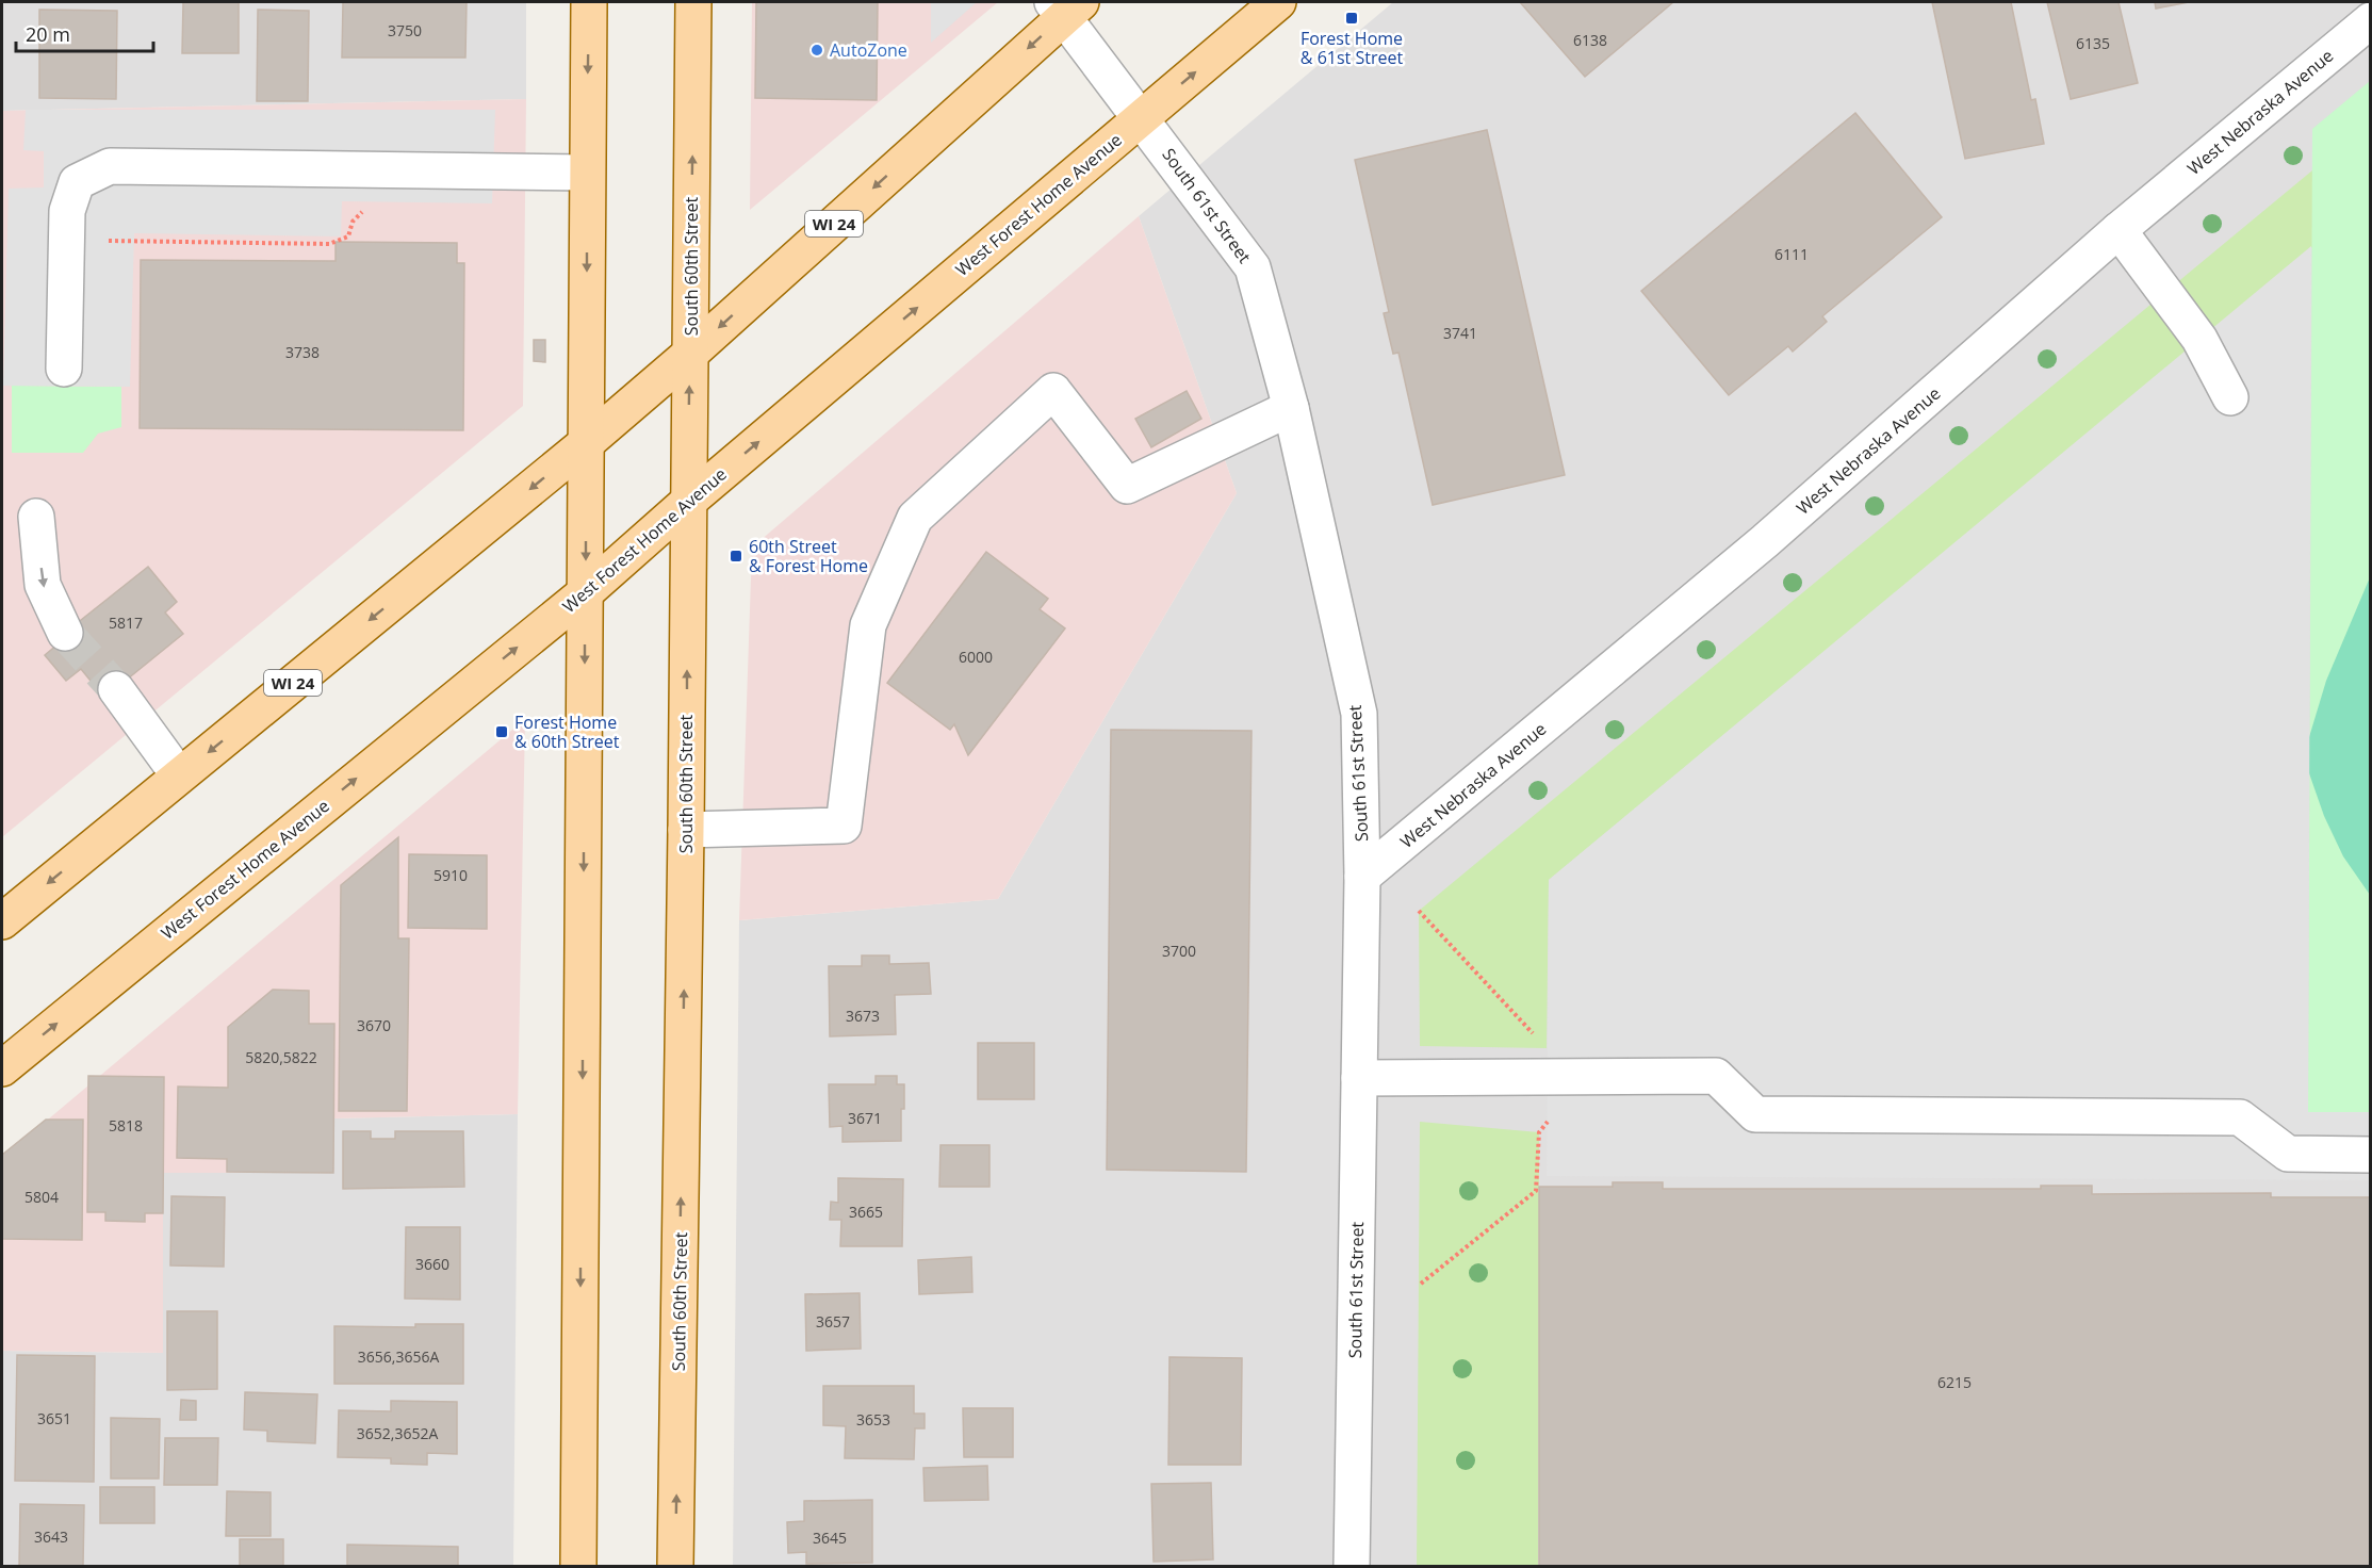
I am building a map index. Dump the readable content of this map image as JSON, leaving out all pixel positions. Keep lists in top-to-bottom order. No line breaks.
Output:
{"streets":{"main road":["West Forest Home Avenue","WI 24","South 60th Street"],"street":["West Nebraska Avenue","South 61st Street"]},"crossings":[["West Nebraska Avenue","South 61st Street"],["West Forest Home Avenue","South 61st Street"],["West Forest Home Avenue","South 60th Street"],["South 61st Street","WI 24"],["WI 24","South 60th Street"]],"places":{"transit":["Forest Home & 61st Street","60th Street & Forest Home","Forest Home & 60th Street"],"other":["AutoZone"]},"house_numbers":["3750","6138","6135","6111","3741","3738","5817","6000","5910","3700","3673","3670","5820,5822","3671","5818","5804","3665","3660","3657","3656,3656A","6215","3651","3653","3652,3652A","3643","3645"],"scale_bar":"20 m"}
